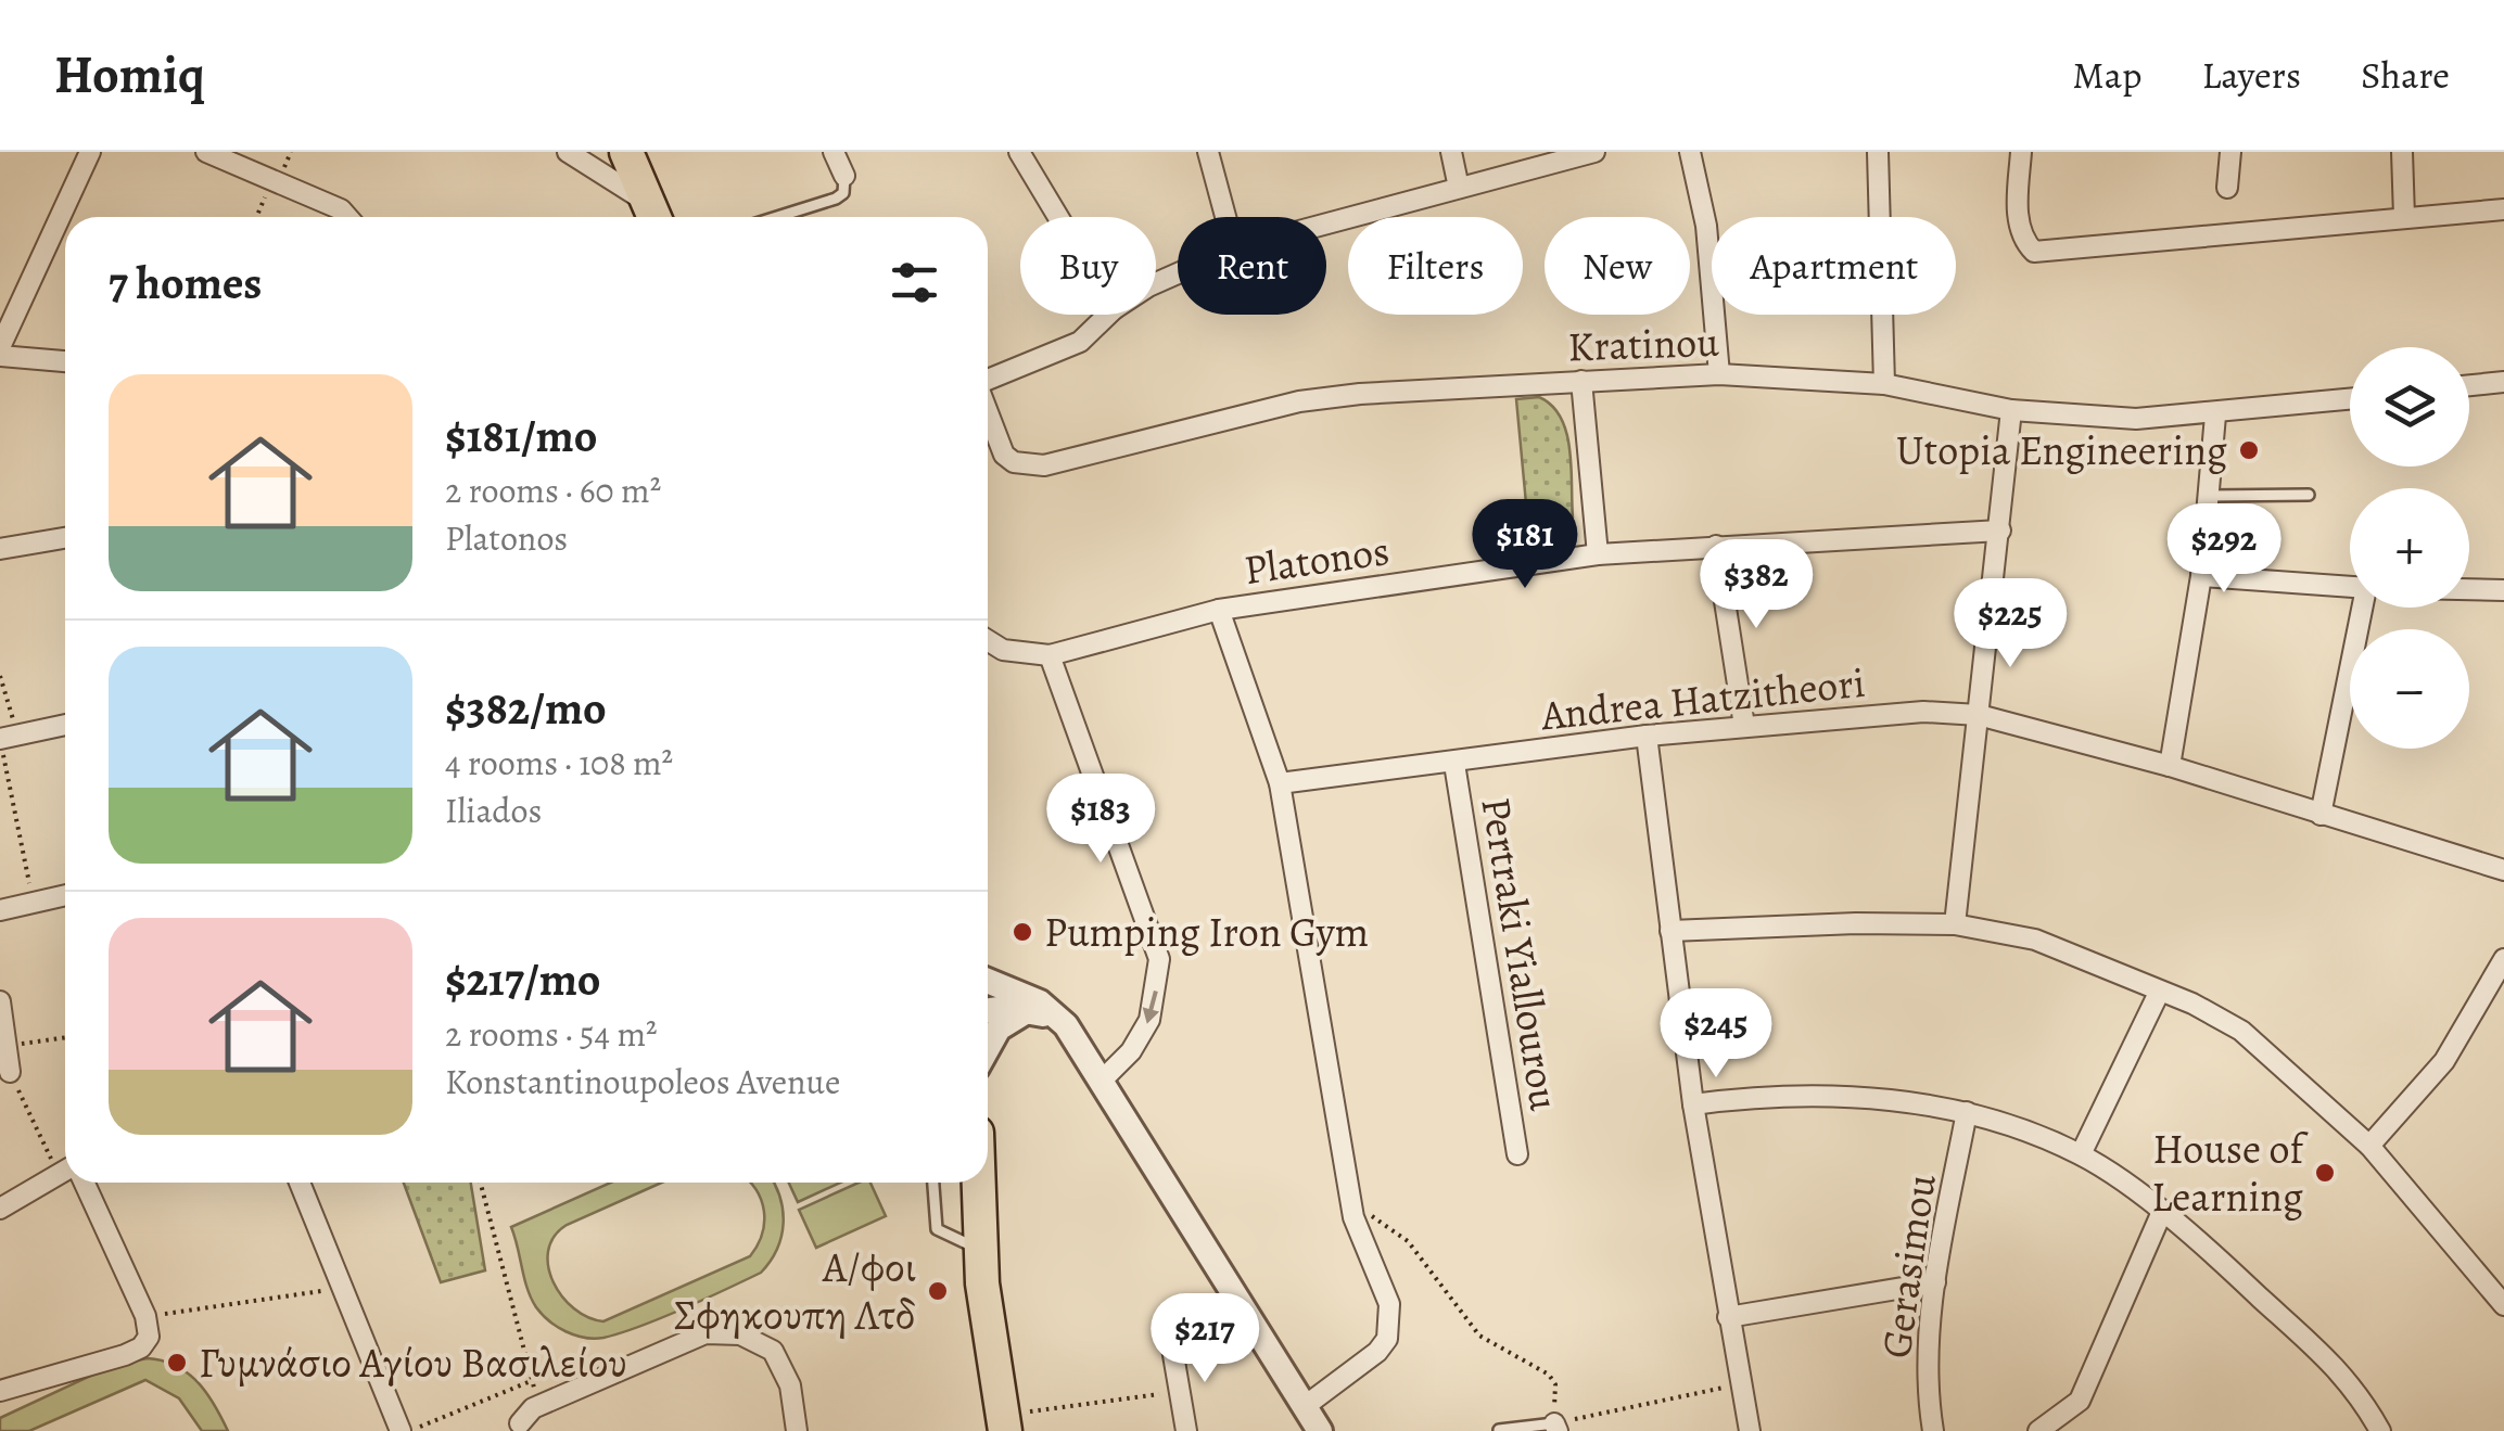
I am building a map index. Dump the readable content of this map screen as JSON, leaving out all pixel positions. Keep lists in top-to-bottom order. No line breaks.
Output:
{"streets":{"street":["Kratinou","Platonos","Andrea Hatzitheori","Pertraki Yiallourou","Gerasimou"]},"crossings":[["Andrea Hatzitheori","Pertraki Yiallourou"]],"places":["Utopia Engineering","Pumping Iron Gym","House of Learning","Α/φοι Σφηκουπη Λτδ","Γυμνάσιο Αγίου Βασιλείου"],"page":{"header":"Homiq","nav":["Map","Layers","Share"],"chip":["Buy","Rent","Filters","New","Apartment"],"heading":"7 homes","map_buttons":["+","−"],"list":[{"name":"$181/mo","note":"2 rooms · 60 m² · Platonos"},{"name":"$382/mo","note":"4 rooms · 108 m² · Iliados"},{"name":"$217/mo","note":"2 rooms · 54 m² · Konstantinoupoleos Avenue"}],"price":["$181","$292","$382","$225","$183","$245","$217"]}}
